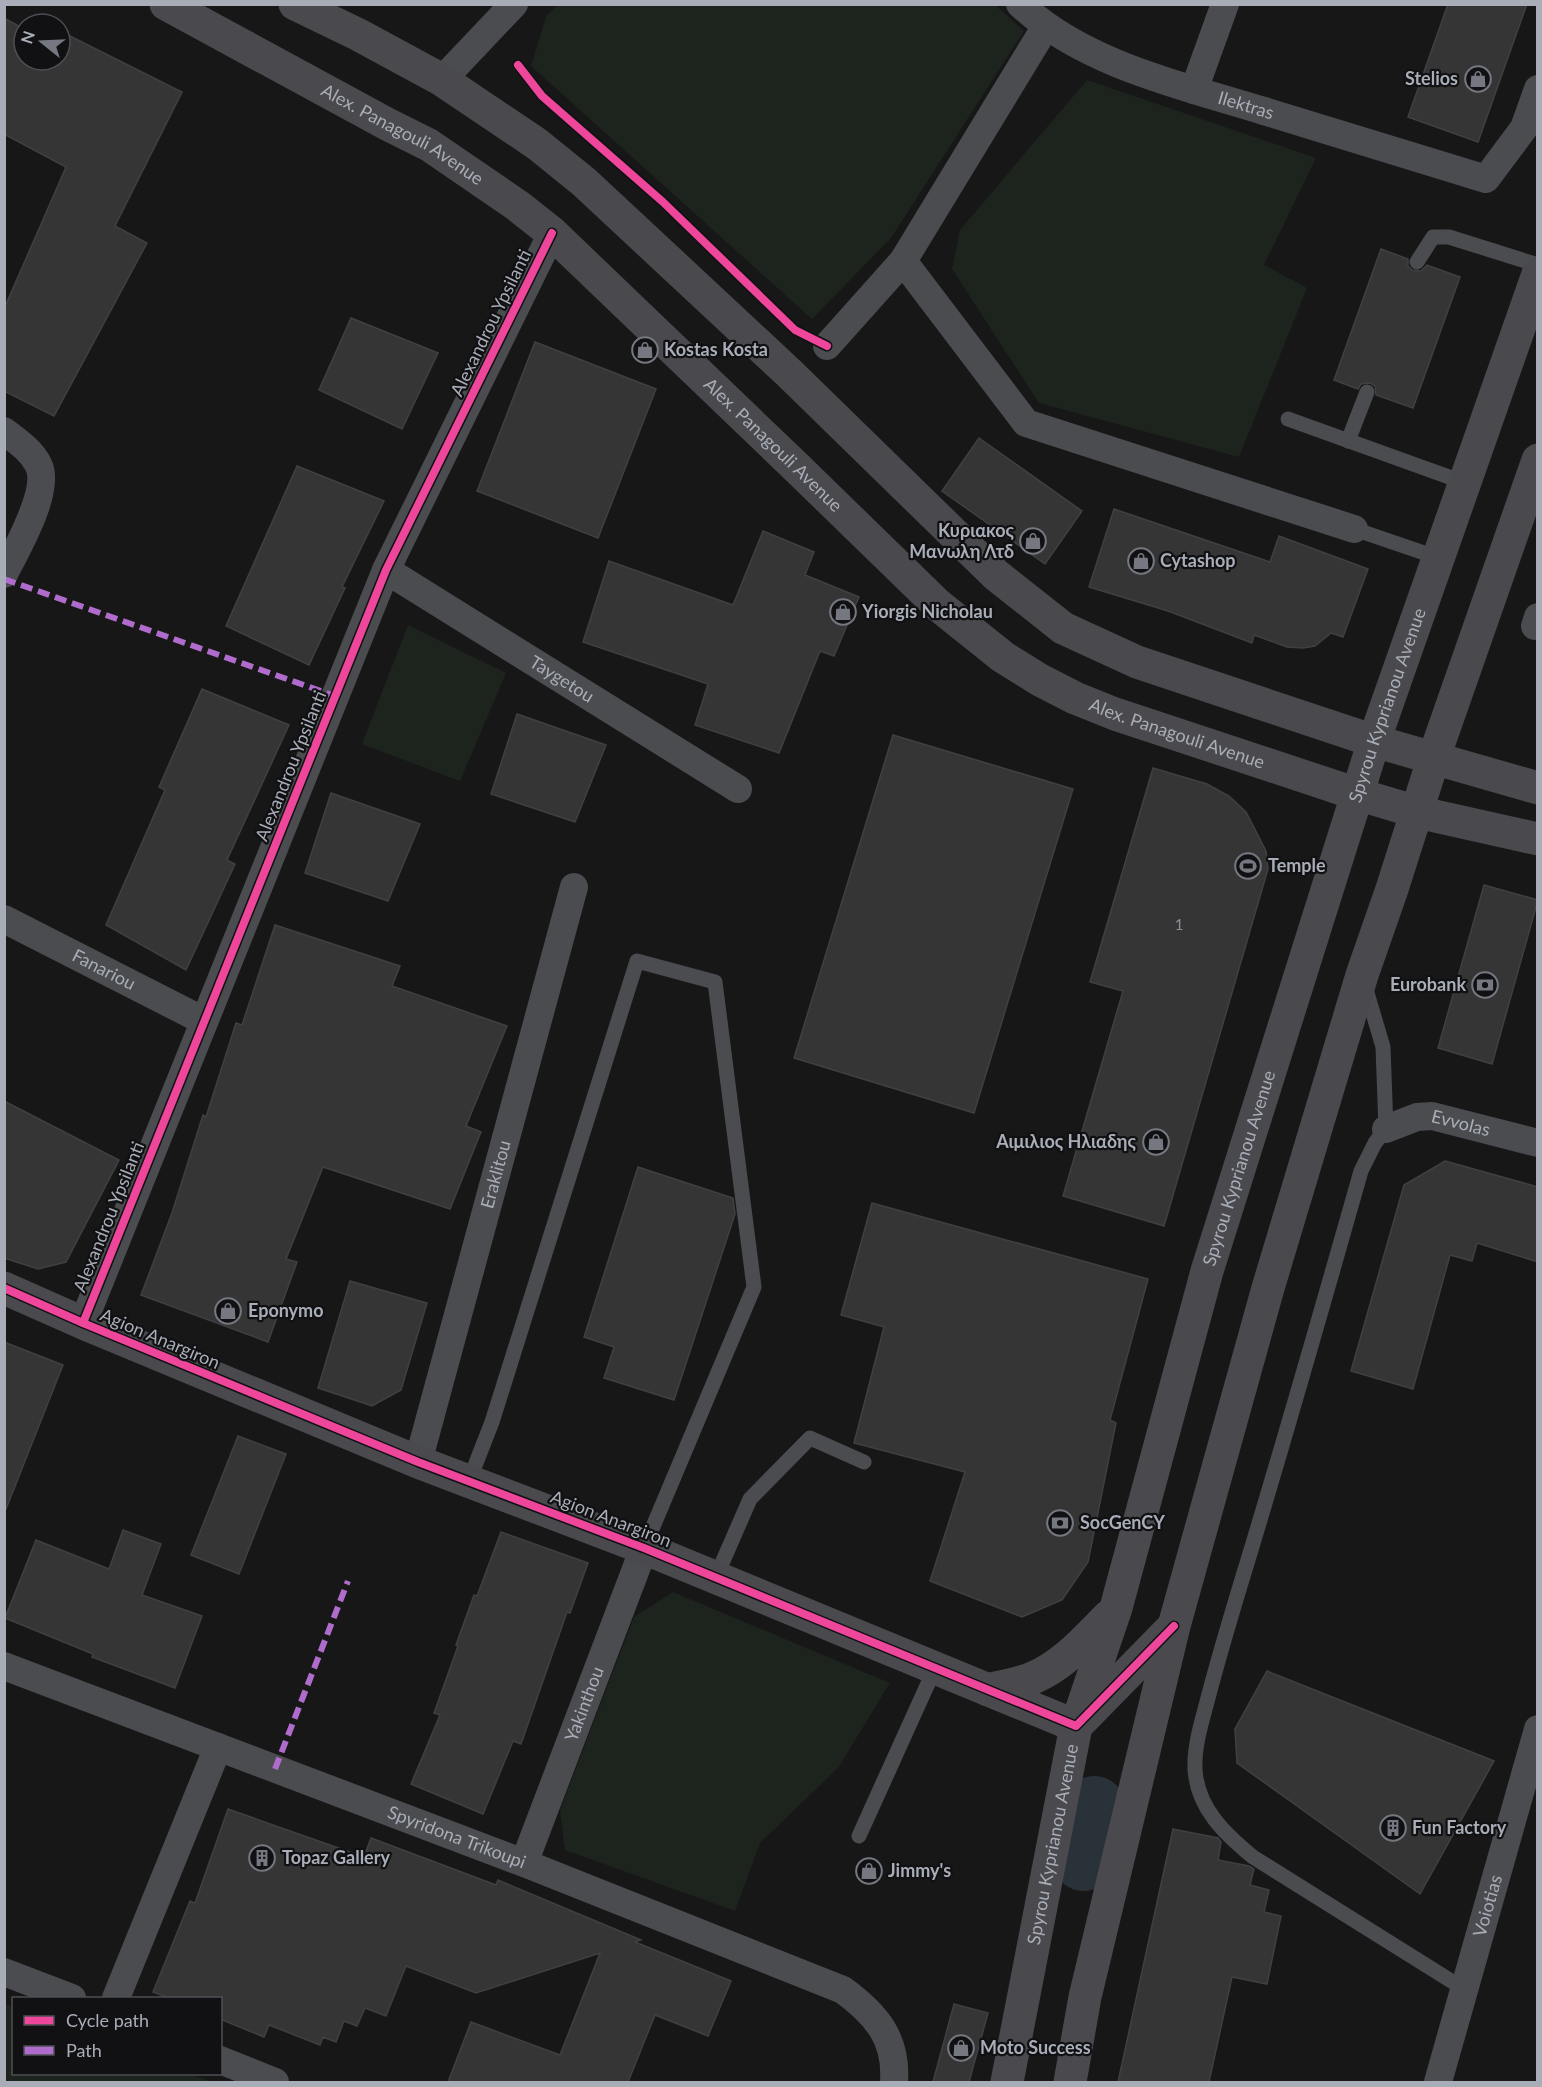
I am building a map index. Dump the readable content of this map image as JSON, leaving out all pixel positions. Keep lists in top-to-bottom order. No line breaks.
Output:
{"streets":{"main road":["Alex. Panagouli Avenue","Spyrou Kyprianou Avenue","Agion Anargiron"],"street":["Ilektras","Alexandrou Ypsilanti","Taygetou","Fanariou","EvvoIas","Eraklitou","Yakinthou","Spyridona Trikoupi","Voiotias"]},"crossings":[["Alex. Panagouli Avenue","Alexandrou Ypsilanti"],["Alex. Panagouli Avenue","Spyrou Kyprianou Avenue"],["Alexandrou Ypsilanti","Taygetou"],["Alexandrou Ypsilanti","Fanariou"],["Alexandrou Ypsilanti","Agion Anargiron"],["Spyrou Kyprianou Avenue","Agion Anargiron"],["Eraklitou","Agion Anargiron"],["Agion Anargiron","Yakinthou"],["Yakinthou","Spyridona Trikoupi"]],"places":{"shop":["Stelios","Kostas Kosta","Κυριακος Μανωλη Λτδ","Cytashop","Yiorgis Nicholau","Αιμιλιος Ηλιαδης","Eponymo","Jimmy's","Moto Success"],"sports":["Temple"],"bank":["Eurobank","SocGenCY"],"building":["Fun Factory","Topaz Gallery"]},"house_numbers":["1"],"legend":["Cycle path","Path"],"north":"left"}
